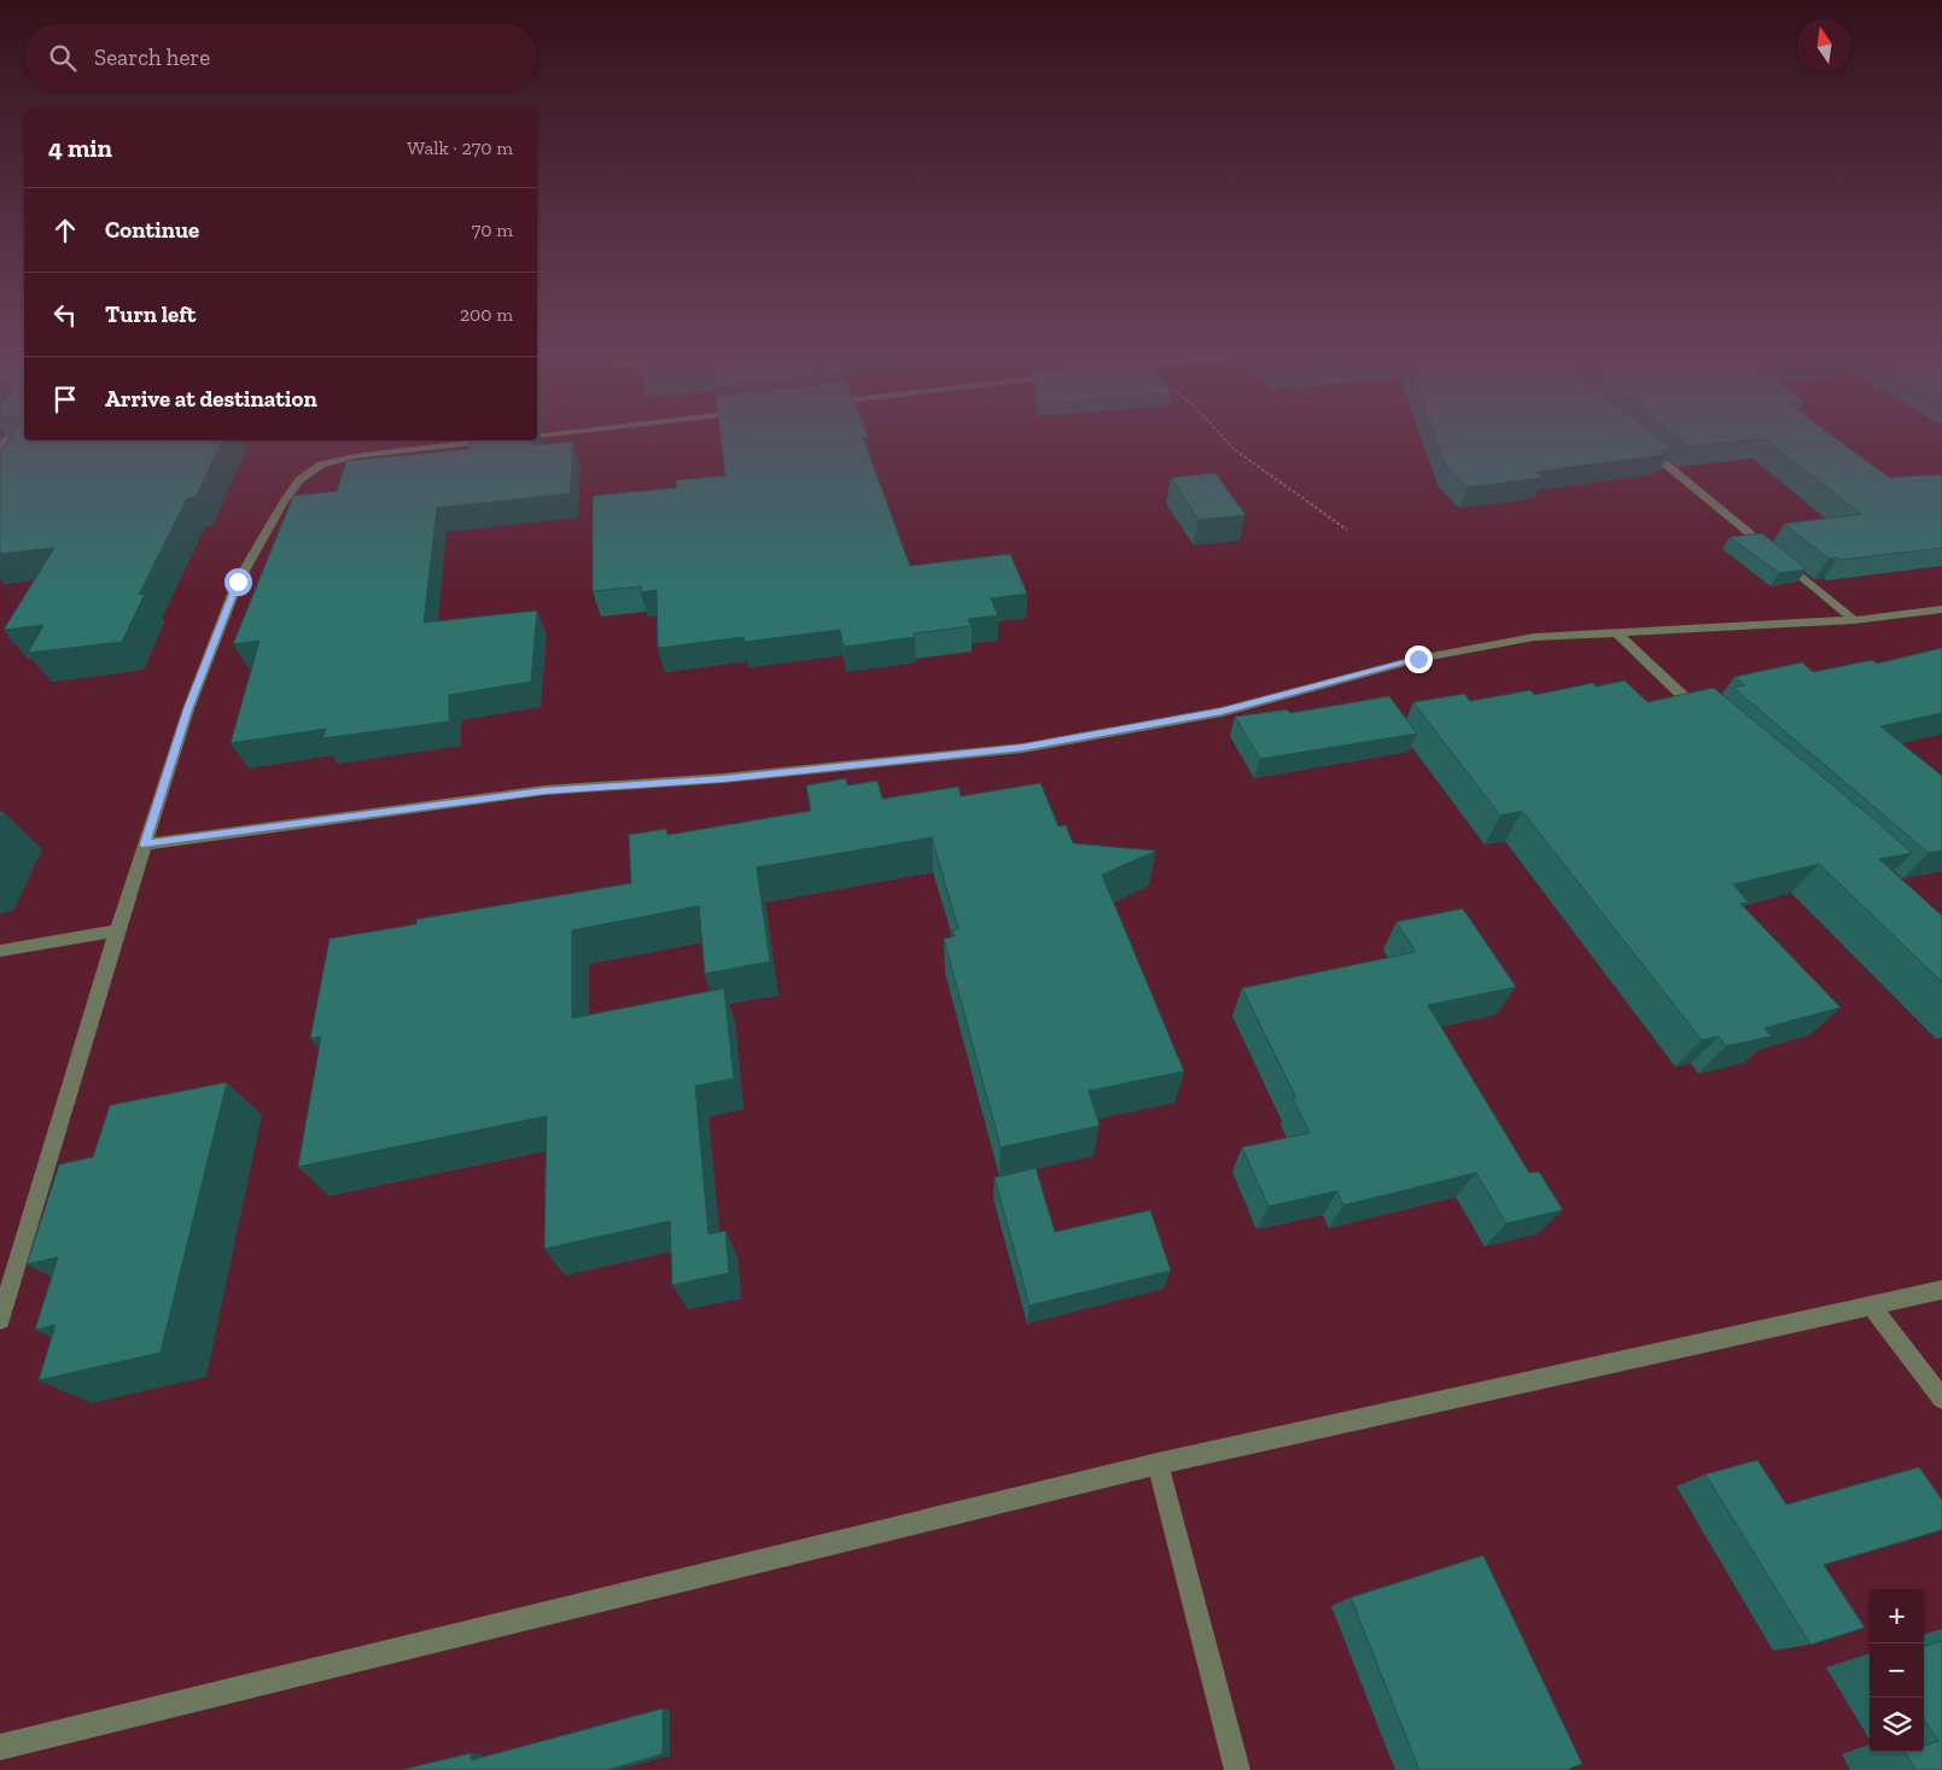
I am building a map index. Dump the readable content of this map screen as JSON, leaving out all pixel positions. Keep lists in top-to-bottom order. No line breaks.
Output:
{"north":"top","page":{"search":"Search here","heading":["4 min","Walk · 270 m"],"list":[["Continue","70 m"],["Turn left","200 m"],"Arrive at destination"],"map_buttons":["+","−"]}}
